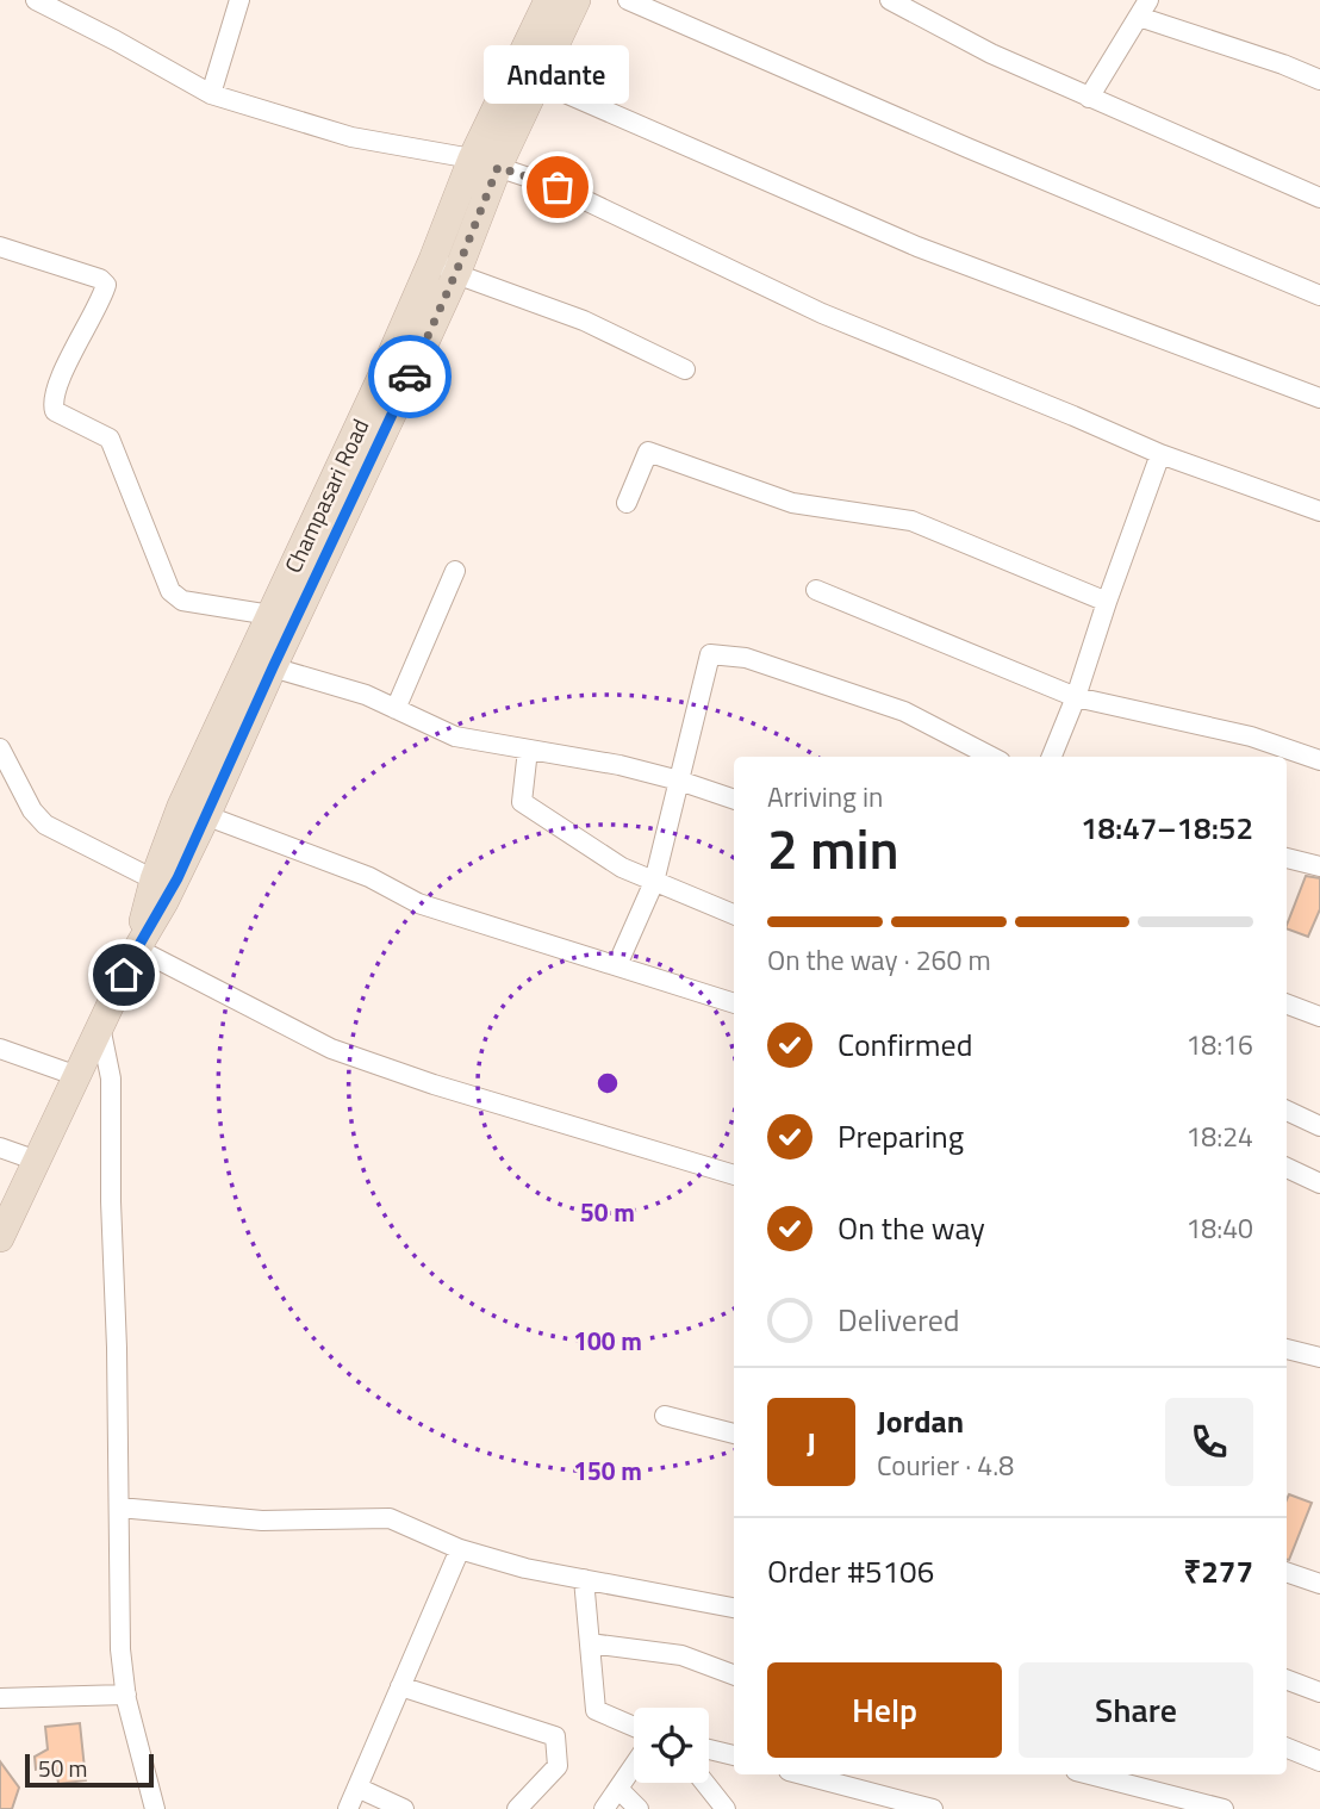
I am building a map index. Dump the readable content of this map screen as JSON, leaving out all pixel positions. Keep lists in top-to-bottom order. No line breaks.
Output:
{"streets":{"main road":["Champasari Road"]},"places":["Andante"],"scale_bar":"50 m","page":{"bubble":"Andante","heading":["2 min","Arriving in","18:47–18:52"],"panel":["Jordan","Courier · 4.8","Order #5106","₹277"],"bar":"On the way · 260 m","list":[["Confirmed","18:16"],["Preparing","18:24"],["On the way","18:40"],"Delivered"],"round":"J","buttons":["Help","Share"],"scale":"50 m"},"rings":["50 m","100 m","150 m"]}
